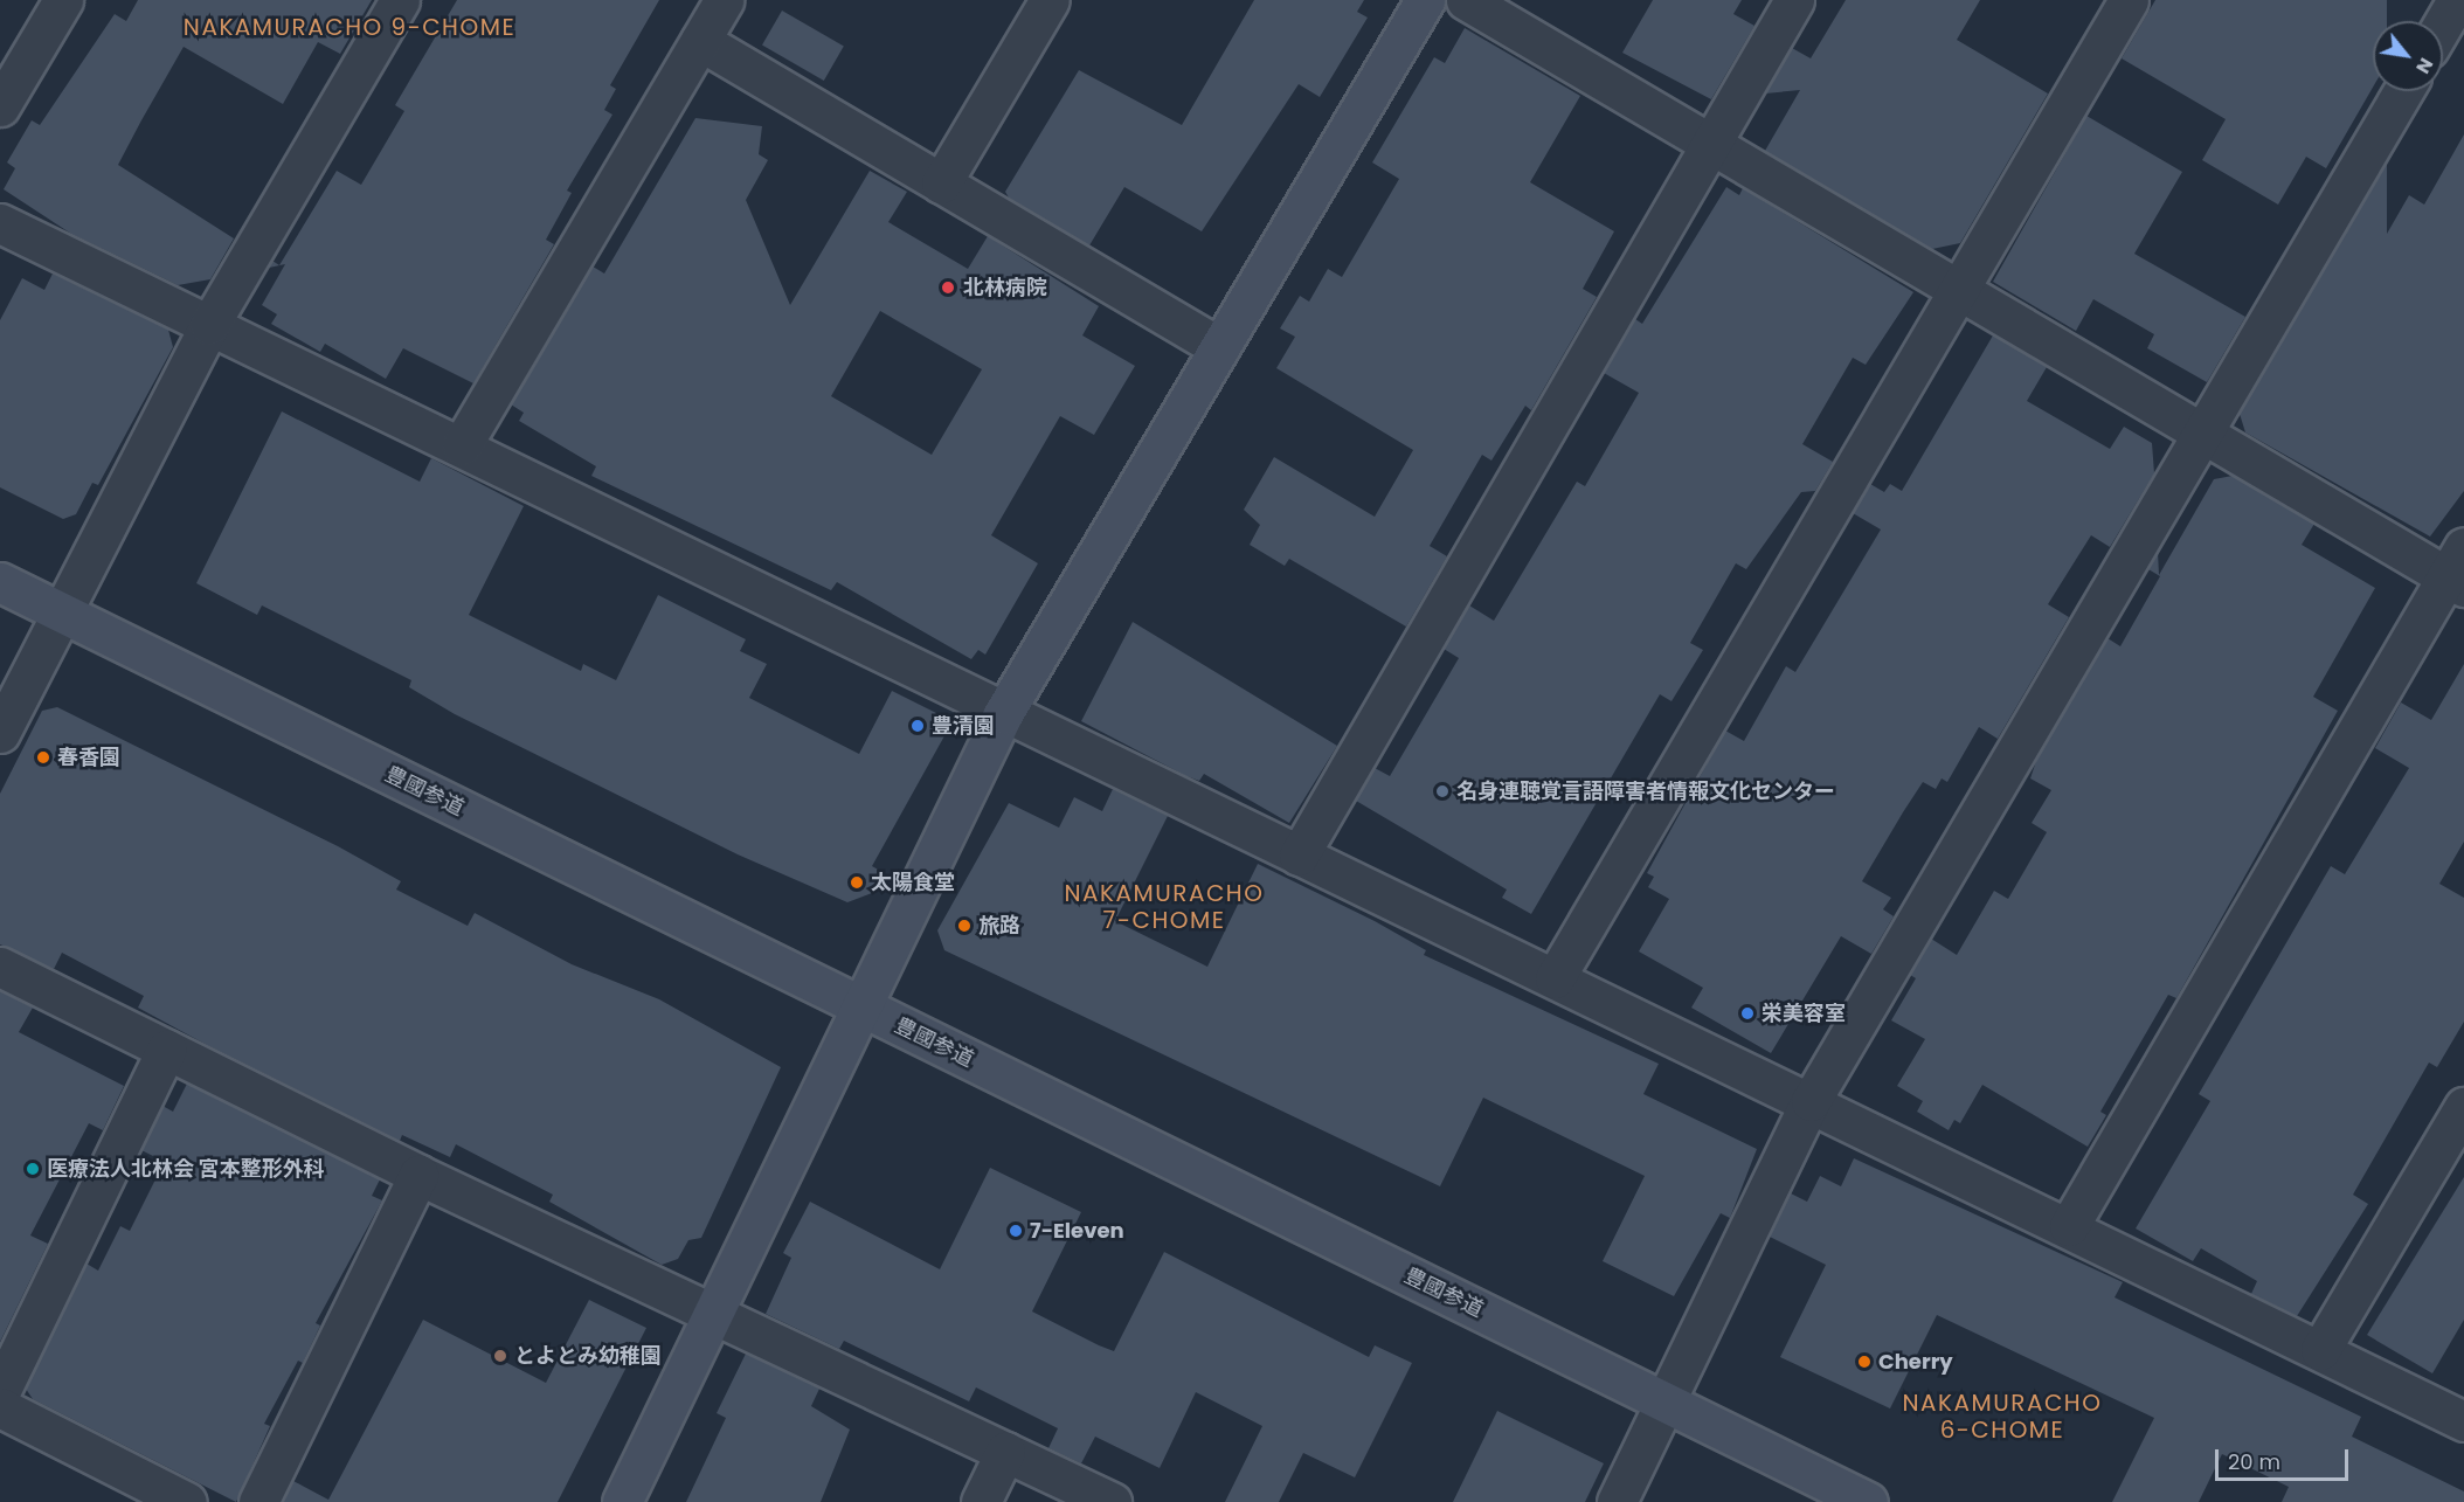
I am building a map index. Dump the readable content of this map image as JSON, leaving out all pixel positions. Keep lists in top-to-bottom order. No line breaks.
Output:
{"streets":{"street":["豊國参道"]},"districts":["NAKAMURACHO 9-CHOME","NAKAMURACHO 7-CHOME","NAKAMURACHO 6-CHOME"],"places":["北林病院","豊清園","春香園","名身連聴覚言語障害者情報文化センター","太陽食堂","旅路","栄美容室","医療法人北林会 宮本整形外科","7-Eleven","とよとみ幼稚園","Cherry"],"scale_bar":"20 m","north":"bottom right"}
